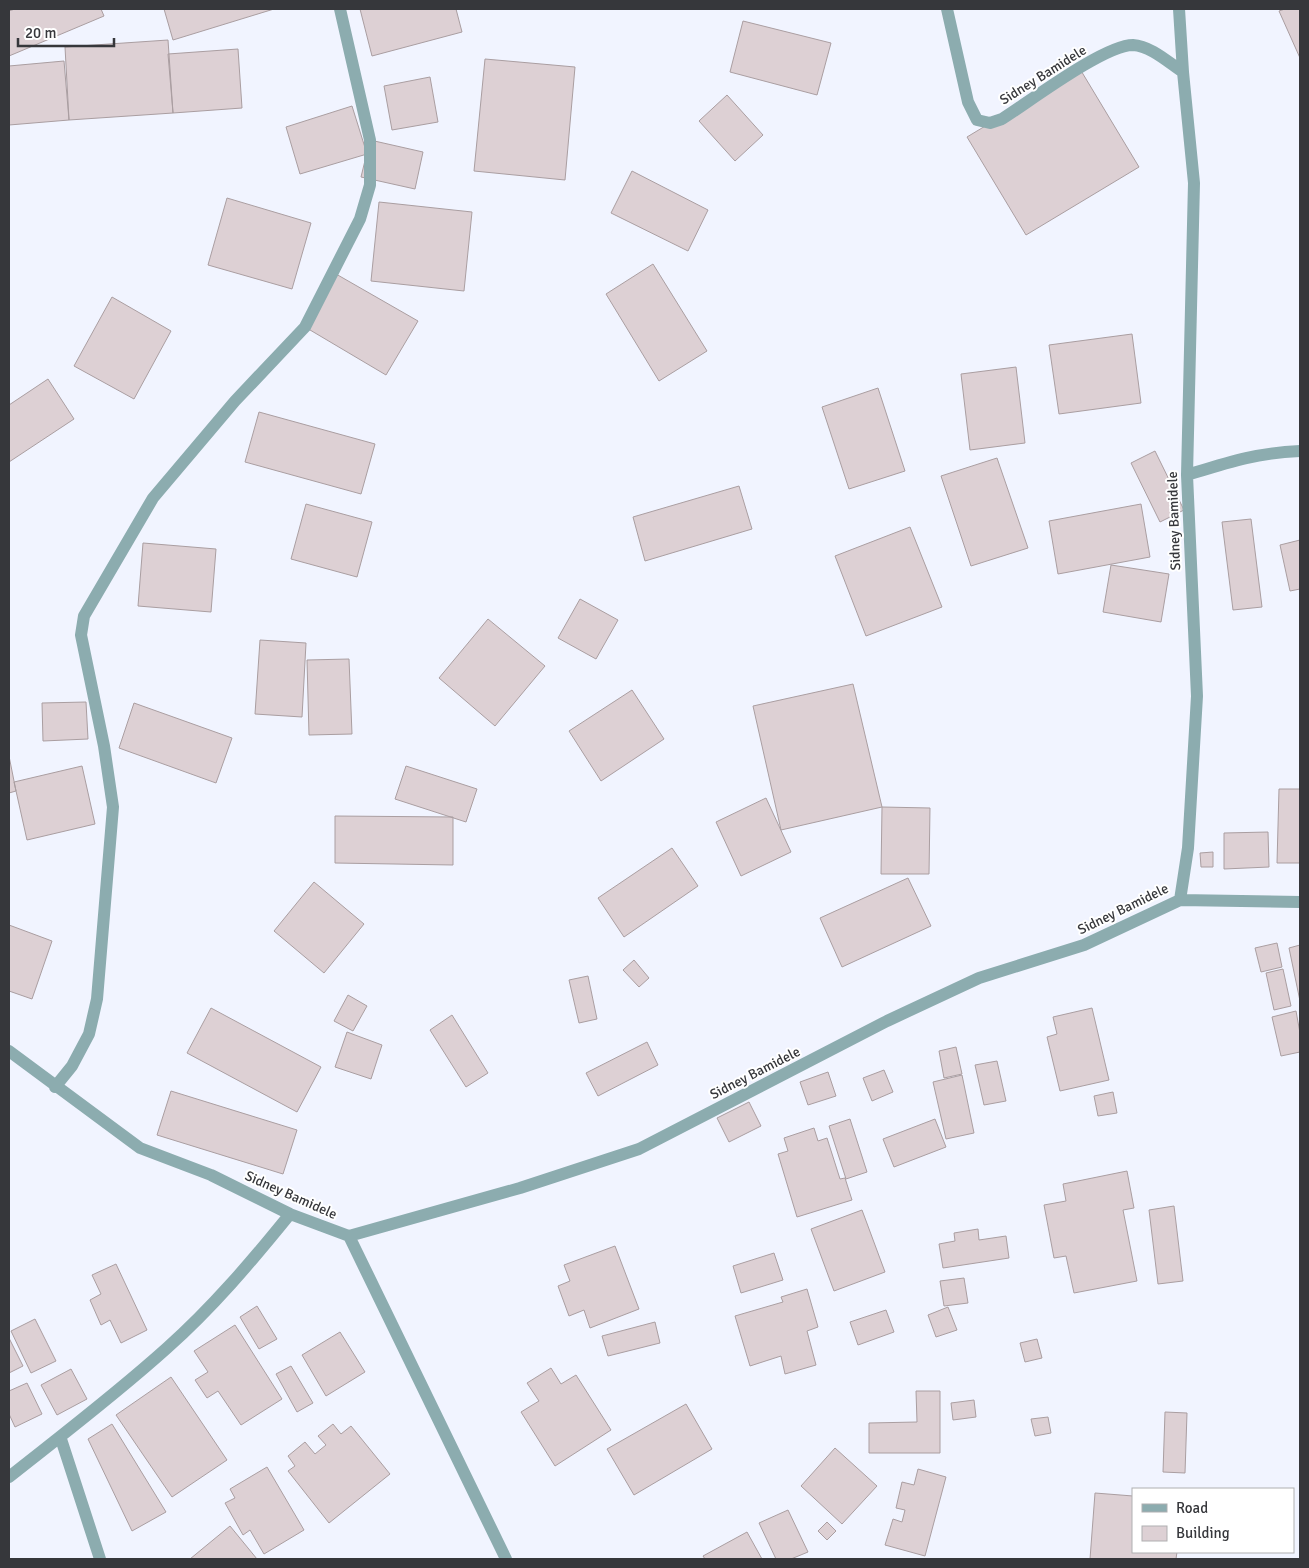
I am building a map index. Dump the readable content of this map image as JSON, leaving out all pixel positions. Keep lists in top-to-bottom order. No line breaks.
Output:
{"streets":{"street":["Sidney Bamidele"]},"legend":["Road","Building"],"scale_bar":"20 m"}
